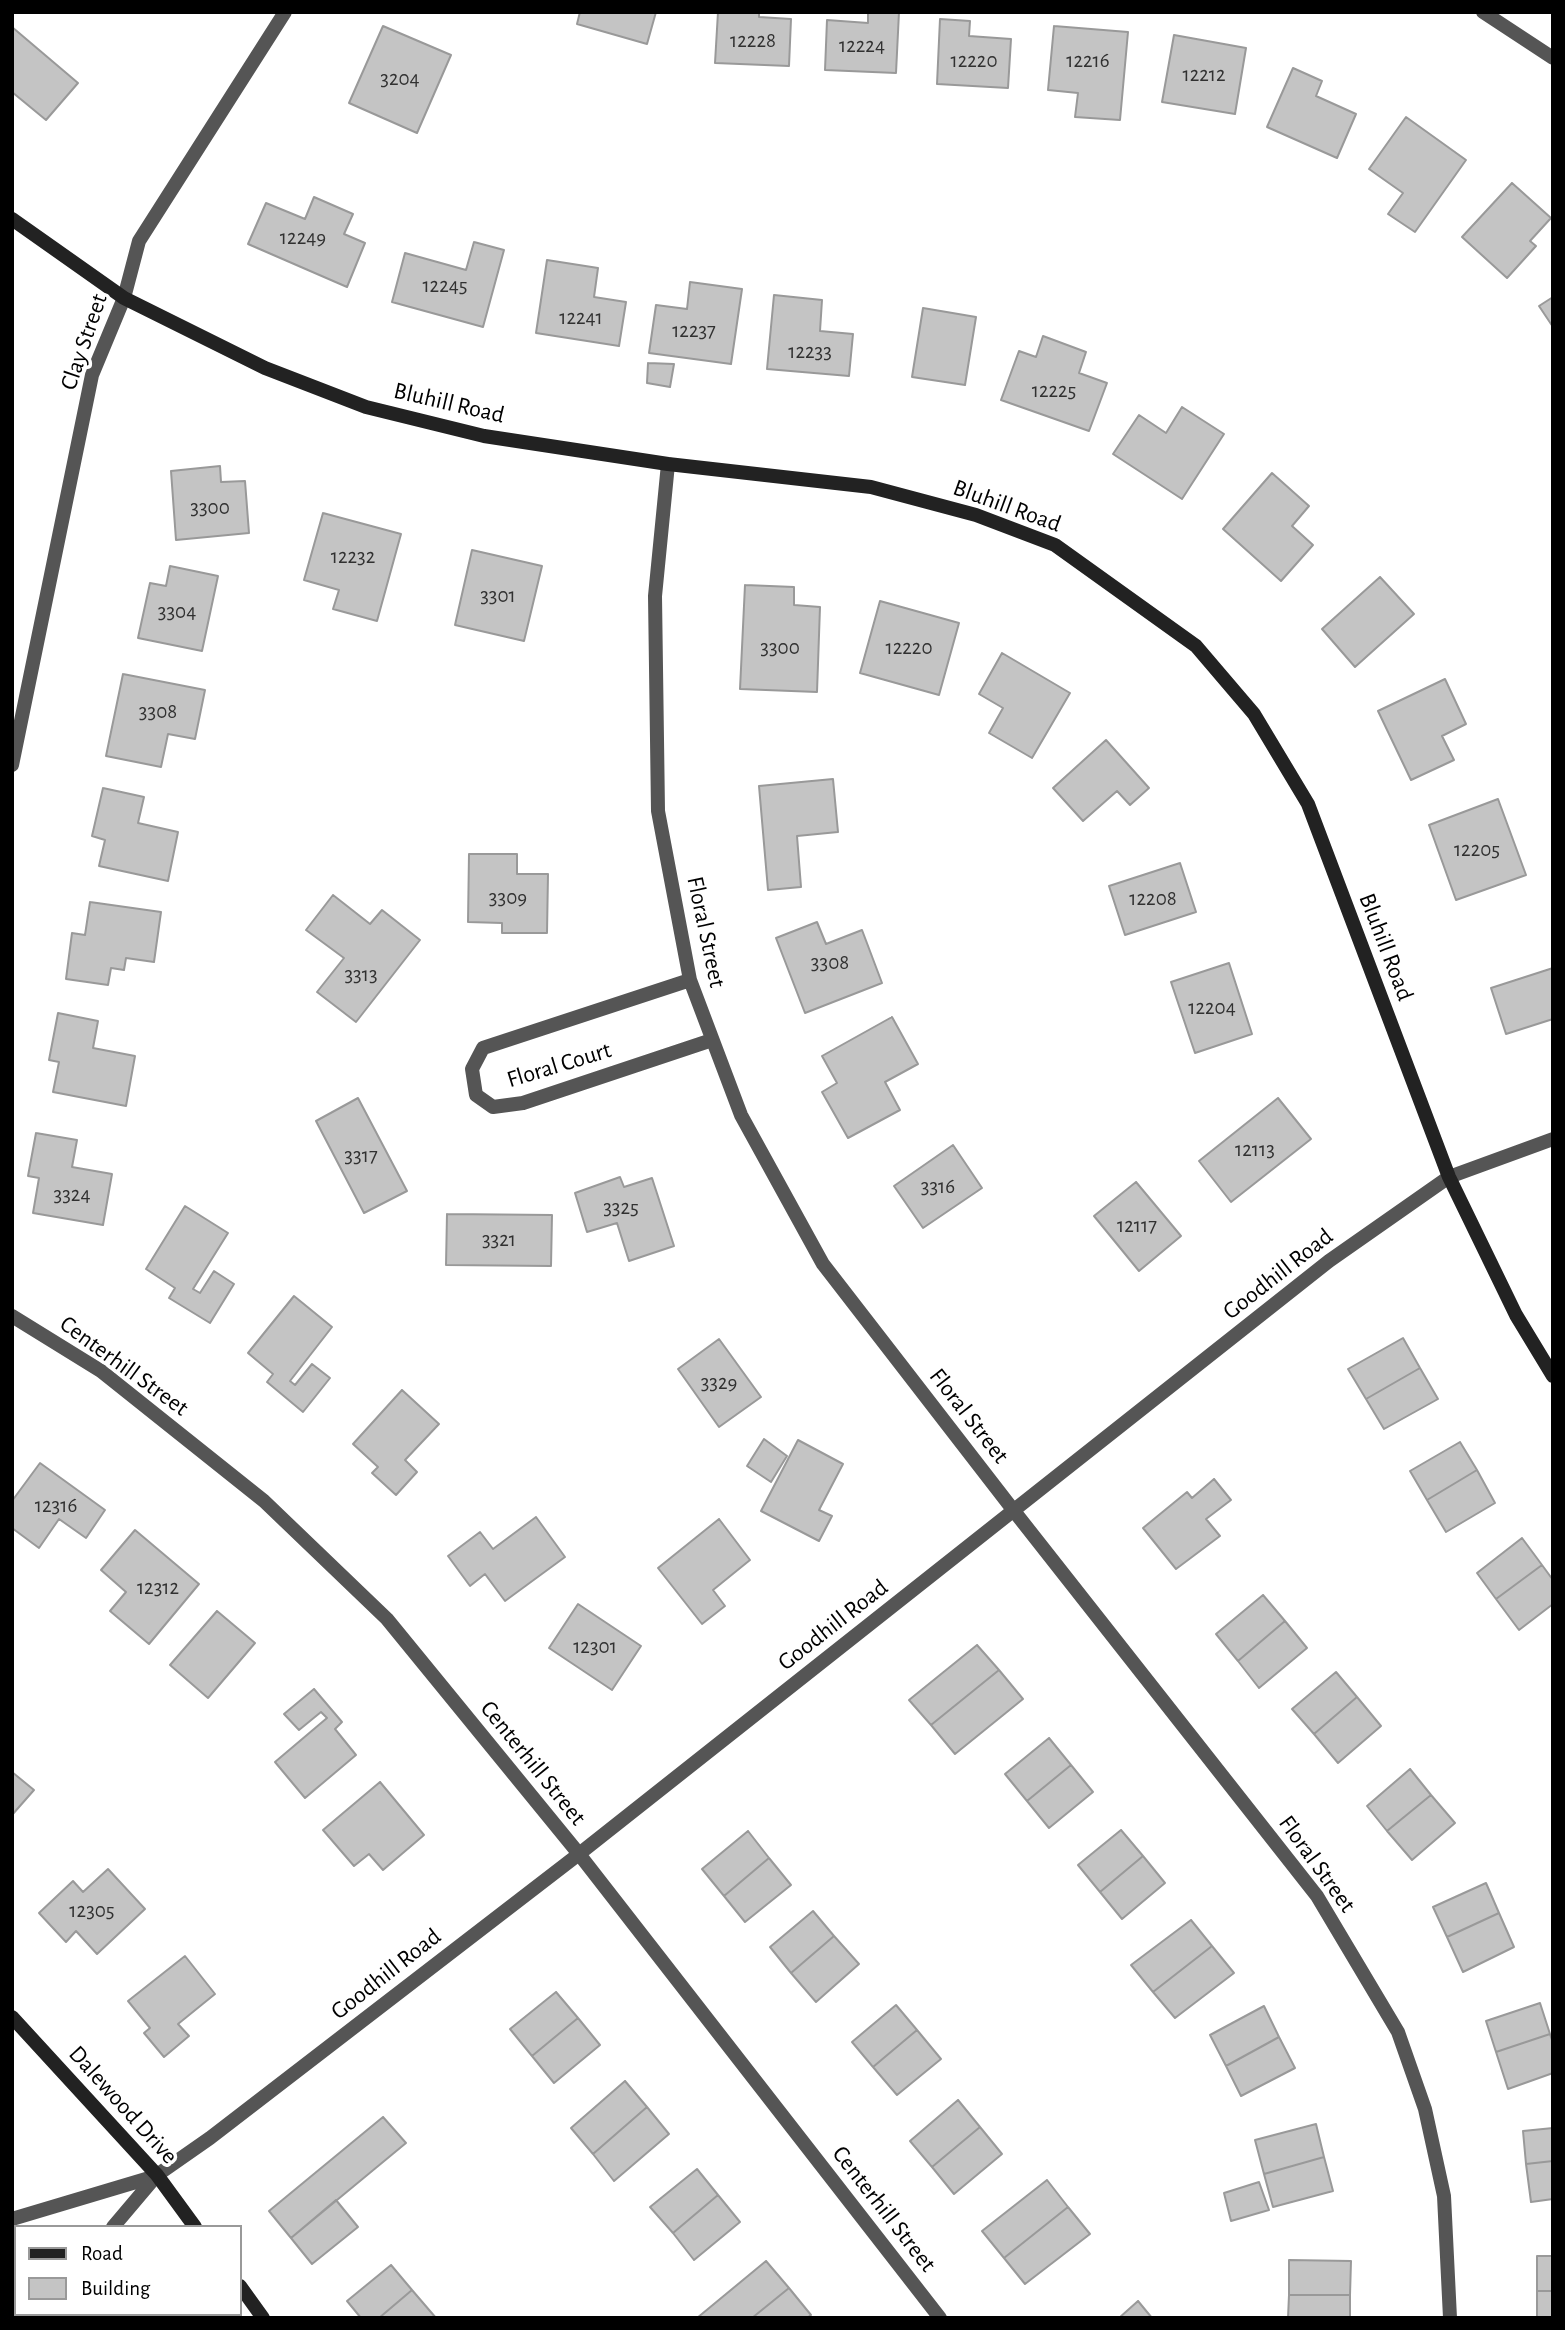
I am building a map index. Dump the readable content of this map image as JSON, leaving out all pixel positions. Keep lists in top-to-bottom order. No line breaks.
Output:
{"streets":{"street":["Clay Street","Bluhill Road","Floral Street","Floral Court","Goodhill Road","Centerhill Street","Dalewood Drive"]},"crossings":[["Clay Street","Bluhill Road"],["Bluhill Road","Floral Street"],["Bluhill Road","Goodhill Road"],["Floral Street","Floral Court"],["Floral Street","Goodhill Road"],["Goodhill Road","Centerhill Street"],["Goodhill Road","Dalewood Drive"]],"house_numbers":["12228","12224","12220","12216","12212","3204","12249","12245","12241","12237","12233","12225","3300","12232","3301","3304","3300","12220","3308","12205","3309","12208","3308","3313","12204","12113","3317","3316","3324","3325","12117","3321","3329","12316","12312","12301","12305"],"legend":["Road","Building"]}
